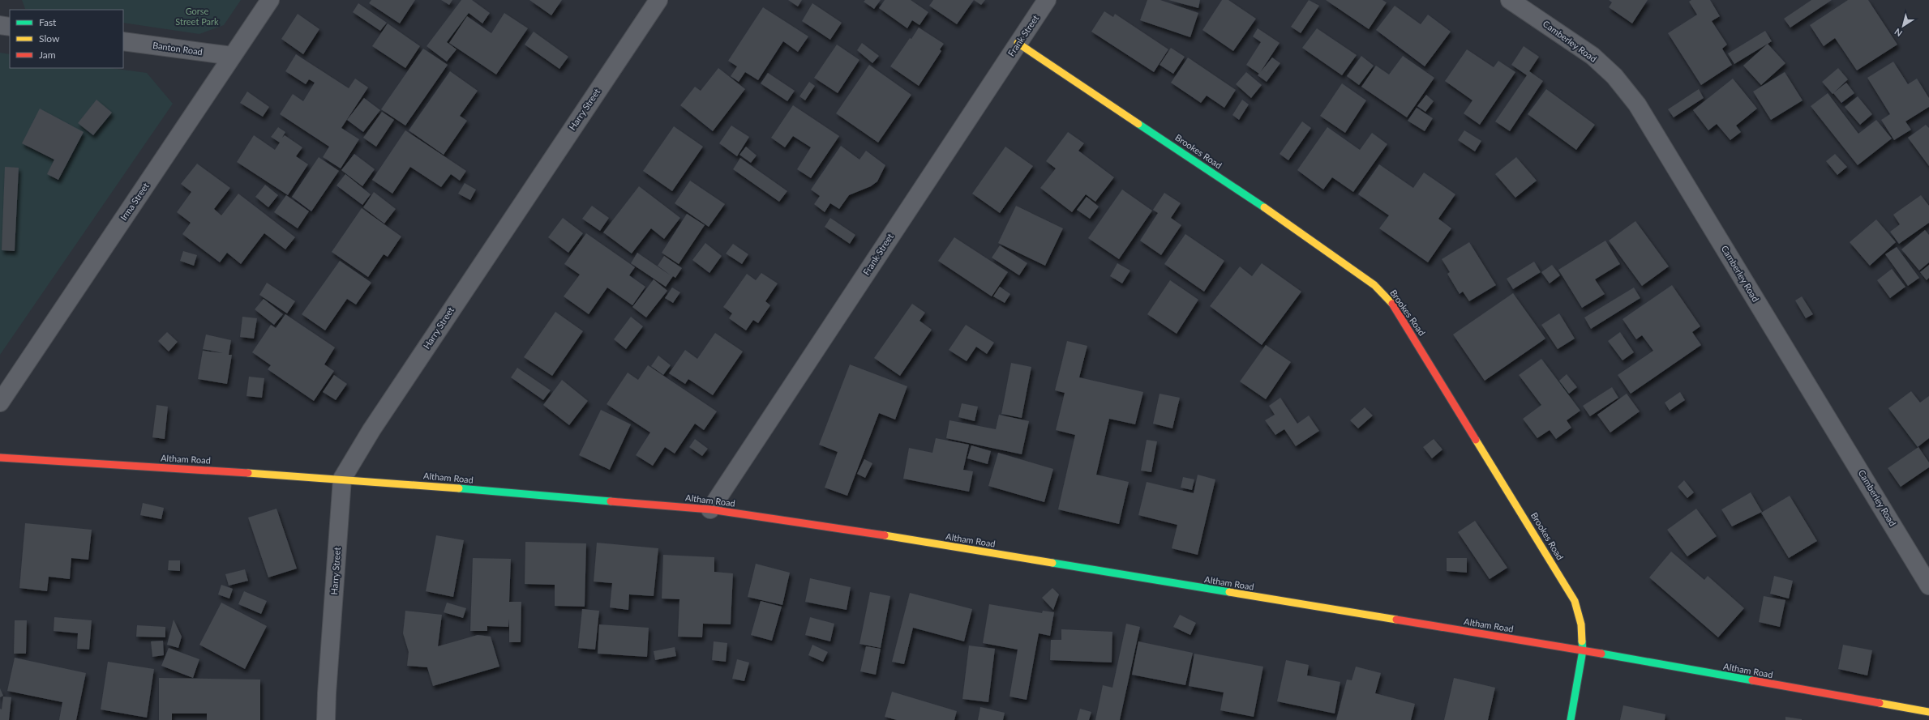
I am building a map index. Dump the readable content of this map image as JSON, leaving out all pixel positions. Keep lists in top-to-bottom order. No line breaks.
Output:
{"streets":{"street":["Frank Street","Camberley Road","Banton Road","Harry Street","Brookes Road","Irma Street","Altham Road"]},"crossings":[["Frank Street","Brookes Road"],["Frank Street","Altham Road"],["Banton Road","Irma Street"],["Harry Street","Altham Road"],["Brookes Road","Altham Road"]],"parks":["Gorse Street Park"],"legend":["Fast","Slow","Jam"],"north":"bottom left"}
